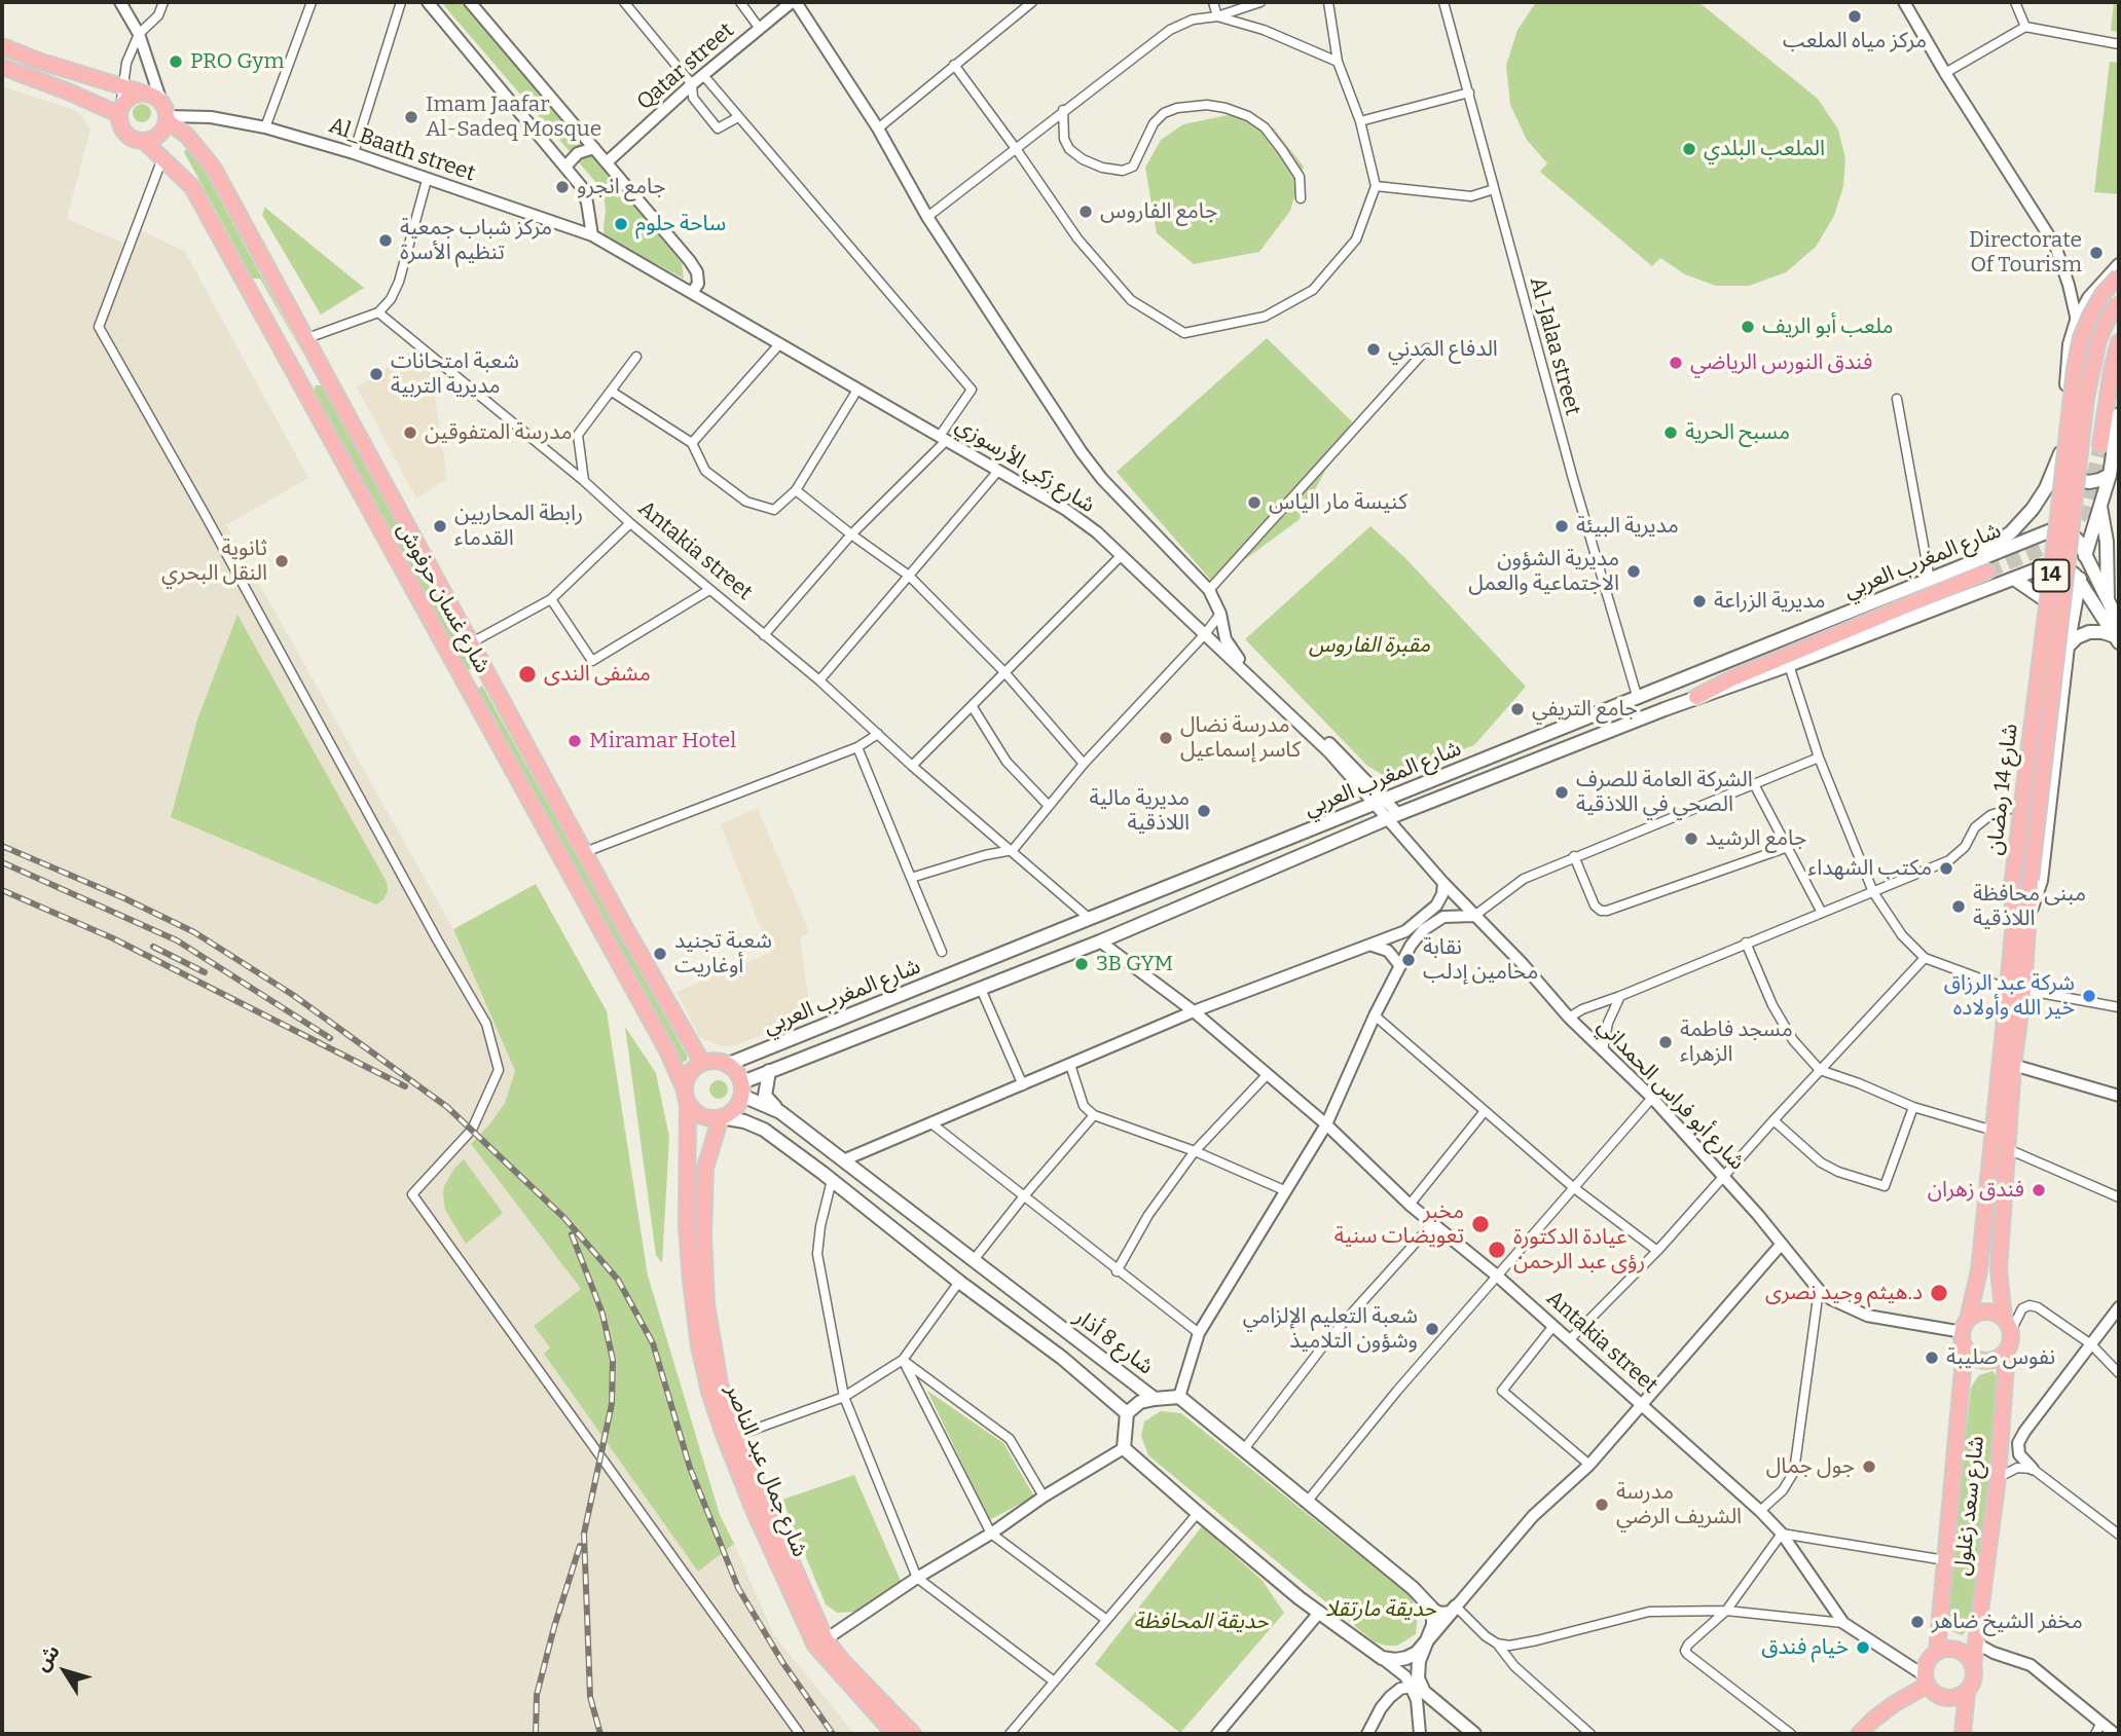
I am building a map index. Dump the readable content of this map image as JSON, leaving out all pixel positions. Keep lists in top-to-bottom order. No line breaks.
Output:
{"streets":{"main road":["شارع المغرب العربي","14","شارع غسان حرفوش","شارع 14 رمضان","شارع 8 أذار","شارع جمال عبد الناصر","شارع سعد زغلول"],"street":["Qatar street","Al_Baath street","Al-Jalaa street","شارع زكي الأرسوزي","Antakia street","شارع أبو فراس الحمداني"]},"crossings":[["Al_Baath street","شارع زكي الأرسوزي"],["Al_Baath street","شارع غسان حرفوش"],["Al-Jalaa street","شارع المغرب العربي"],["شارع زكي الأرسوزي","شارع المغرب العربي"],["شارع زكي الأرسوزي","شارع أبو فراس الحمداني"],["Antakia street","شارع المغرب العربي"],["Antakia street","شارع سعد زغلول"],["شارع المغرب العربي","شارع غسان حرفوش"],["شارع المغرب العربي","شارع أبو فراس الحمداني"],["شارع المغرب العربي","شارع 8 أذار"],["شارع المغرب العربي","شارع جمال عبد الناصر"],["شارع غسان حرفوش","شارع 8 أذار"],["شارع غسان حرفوش","شارع جمال عبد الناصر"],["شارع 14 رمضان","شارع أبو فراس الحمداني"],["شارع 14 رمضان","شارع سعد زغلول"],["شارع أبو فراس الحمداني","شارع سعد زغلول"],["شارع 8 أذار","شارع جمال عبد الناصر"]],"parks":["مقبرة الفاروس","حديقة مارتقلا","حديقة المحافظة"],"places":["مركز مياه الملعب","PRO Gym","Imam Jaafar Al-Sadeq Mosque","الملعب البلدي","جامع انجرو","جامع الفاروس","ساحة حلوم","مركز شباب جمعية تنظيم الأسرة","Directorate Of Tourism","ملعب أبو الريف","الدفاع المدني","فندق النورس الرياضي","شعبة امتحانات مديرية التربية","مدرسة المتفوقين","مسبح الحرية","كنيسة مار الياس","رابطة المحاربين القدماء","مديرية البيئة","ثانوية النقل البحري","مديرية الشؤون الاجتماعية والعمل","مديرية الزراعة","مشفى الندى","جامع التريفي","مدرسة نضال كاسر إسماعيل","Miramar Hotel","الشركة العامة للصرف الصحي في اللاذقية","مديرية مالية اللاذقية","جامع الرشيد","مكتب الشهداء","مبنى محافظة اللاذقية","شعبة تجنيد أوغاريت","نقابة محامين إدلب","3B GYM","شركة عبد الرزاق خير الله وأولاده","مسجد فاطمة الزهراء","فندق زهران","مخبر تعويضات سنية","عيادة الدكتورة رؤى عبد الرحمن","د.هيثم وحيد نصرى","شعبة التعليم الإلزامي وشؤون التلاميذ","نفوس صليبة","جول جمال","مدرسة الشريف الرضي","مخفر الشيخ ضاهر","خيام فندق"],"north":"top left"}
